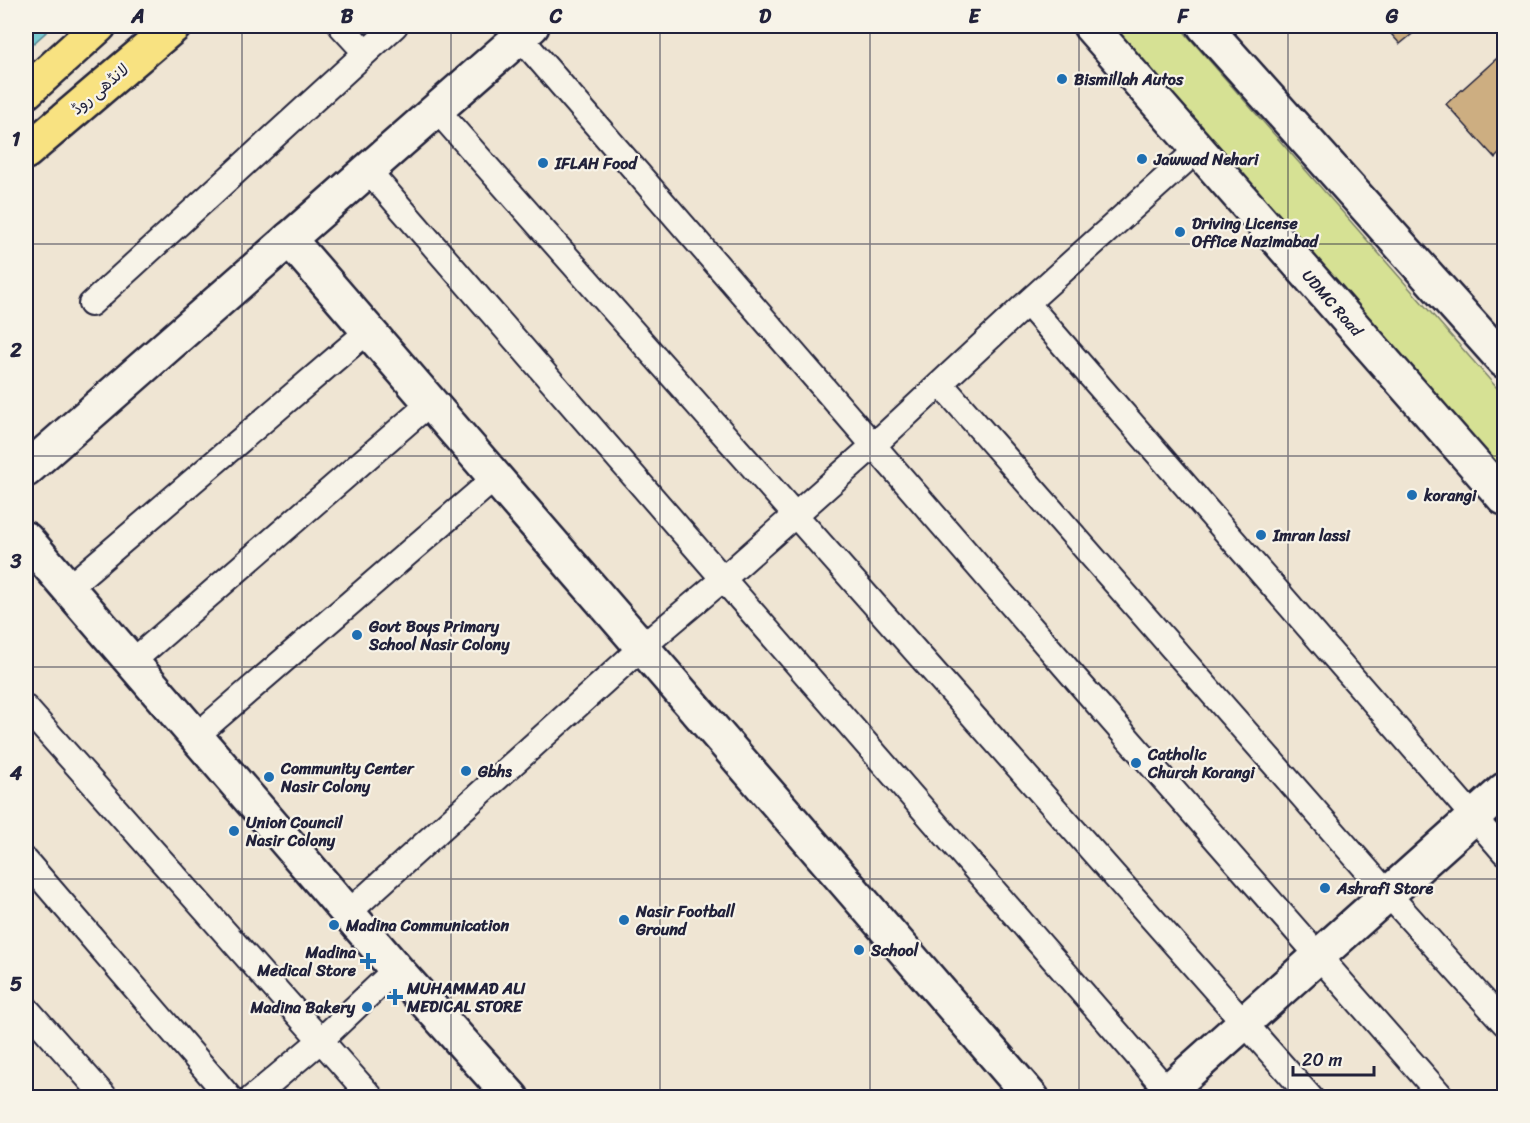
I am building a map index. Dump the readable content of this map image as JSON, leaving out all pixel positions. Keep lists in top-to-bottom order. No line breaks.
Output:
{"streets":{"main road":["لانڈھی روڈ"],"street":["UDMC Road"]},"places":{"other":["Bismillah Autos","Jawwad Nehari","IFLAH Food","Driving License Office Nazimabad","korangi","Imran lassi","Govt Boys Primary School Nasir Colony","Catholic Church Korangi","Gbhs","Community Center Nasir Colony","Union Council Nasir Colony","Ashrafi Store","Nasir Football Ground","Madina Communication","School","Madina Bakery"],"health":["Madina Medical Store","MUHAMMAD ALI MEDICAL STORE"]},"scale_bar":"20 m","grid":{"columns":["A","B","C","D","E","F","G"],"rows":["1","2","3","4","5"]}}
